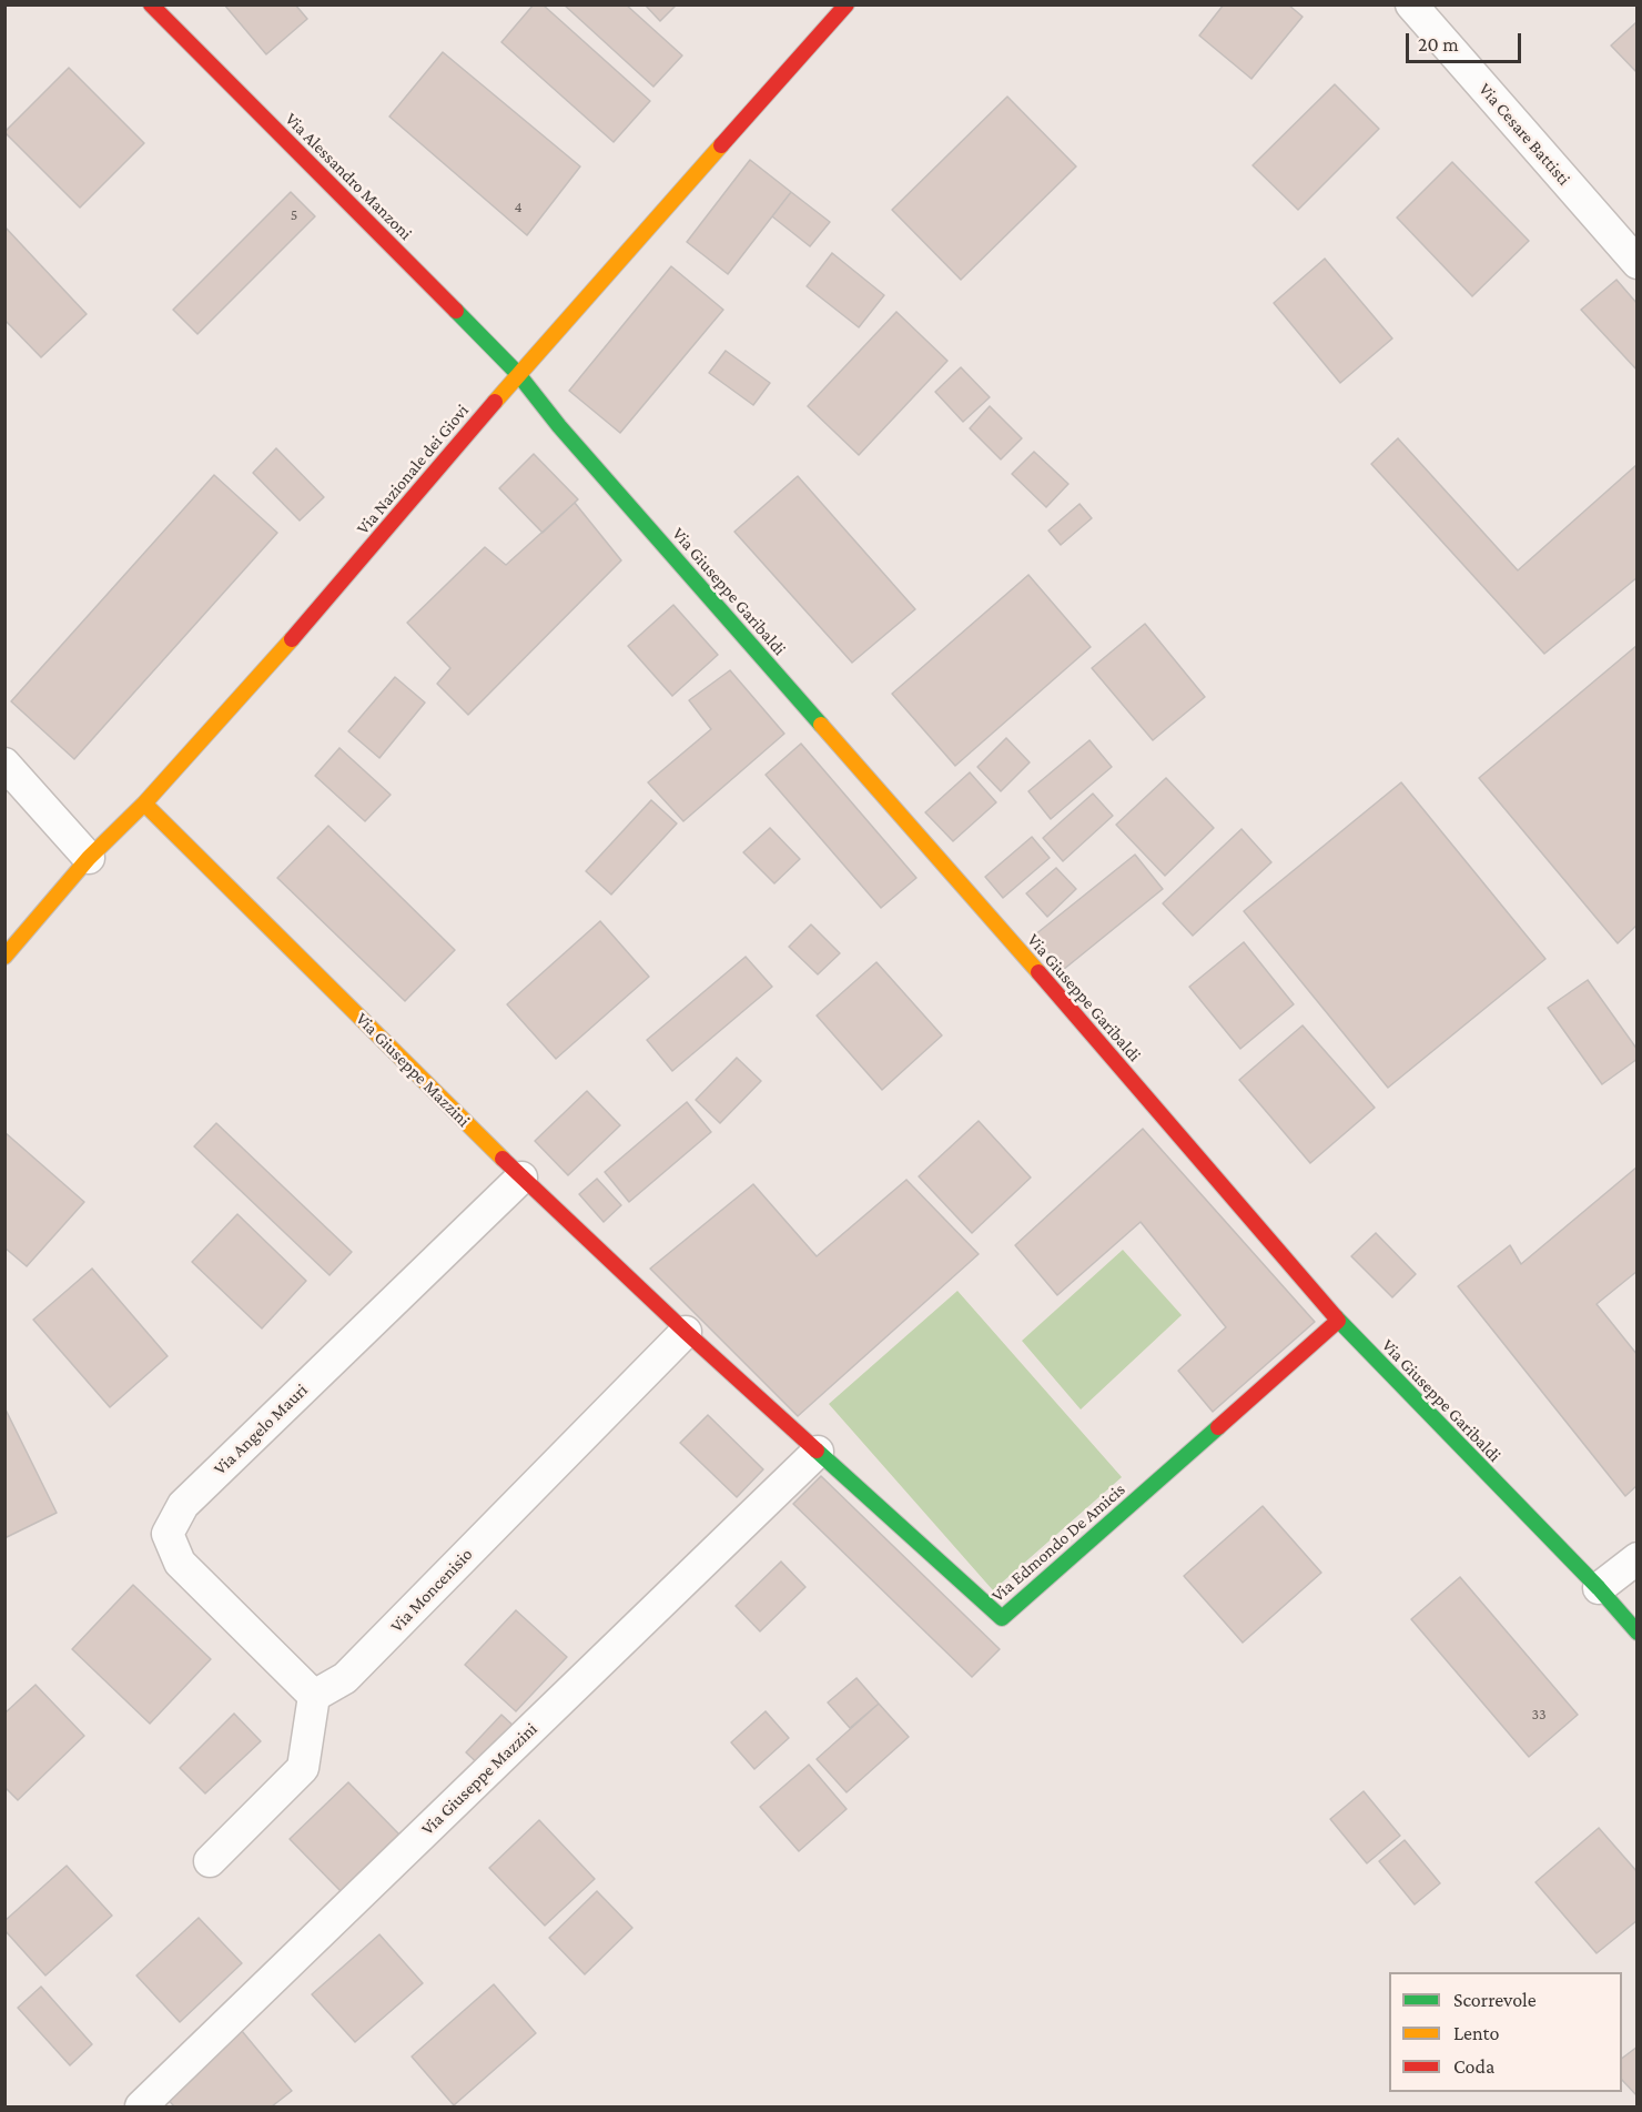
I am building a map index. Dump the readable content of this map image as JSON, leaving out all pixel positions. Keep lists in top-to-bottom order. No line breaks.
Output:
{"streets":{"street":["Via Cesare Battisti","Via Alessandro Manzoni","Via Nazionale dei Giovi","Via Giuseppe Garibaldi","Via Giuseppe Mazzini","Via Angelo Mauri","Via Edmondo De Amicis","Via Moncenisio"]},"crossings":[["Via Alessandro Manzoni","Via Nazionale dei Giovi"],["Via Alessandro Manzoni","Via Giuseppe Garibaldi"],["Via Nazionale dei Giovi","Via Giuseppe Garibaldi"],["Via Nazionale dei Giovi","Via Giuseppe Mazzini"],["Via Giuseppe Garibaldi","Via Edmondo De Amicis"],["Via Giuseppe Mazzini","Via Angelo Mauri"],["Via Giuseppe Mazzini","Via Edmondo De Amicis"],["Via Giuseppe Mazzini","Via Moncenisio"],["Via Angelo Mauri","Via Moncenisio"],["Via Edmondo De Amicis","Via Moncenisio"]],"house_numbers":["4","5","33"],"legend":["Scorrevole","Lento","Coda"],"scale_bar":"20 m"}
